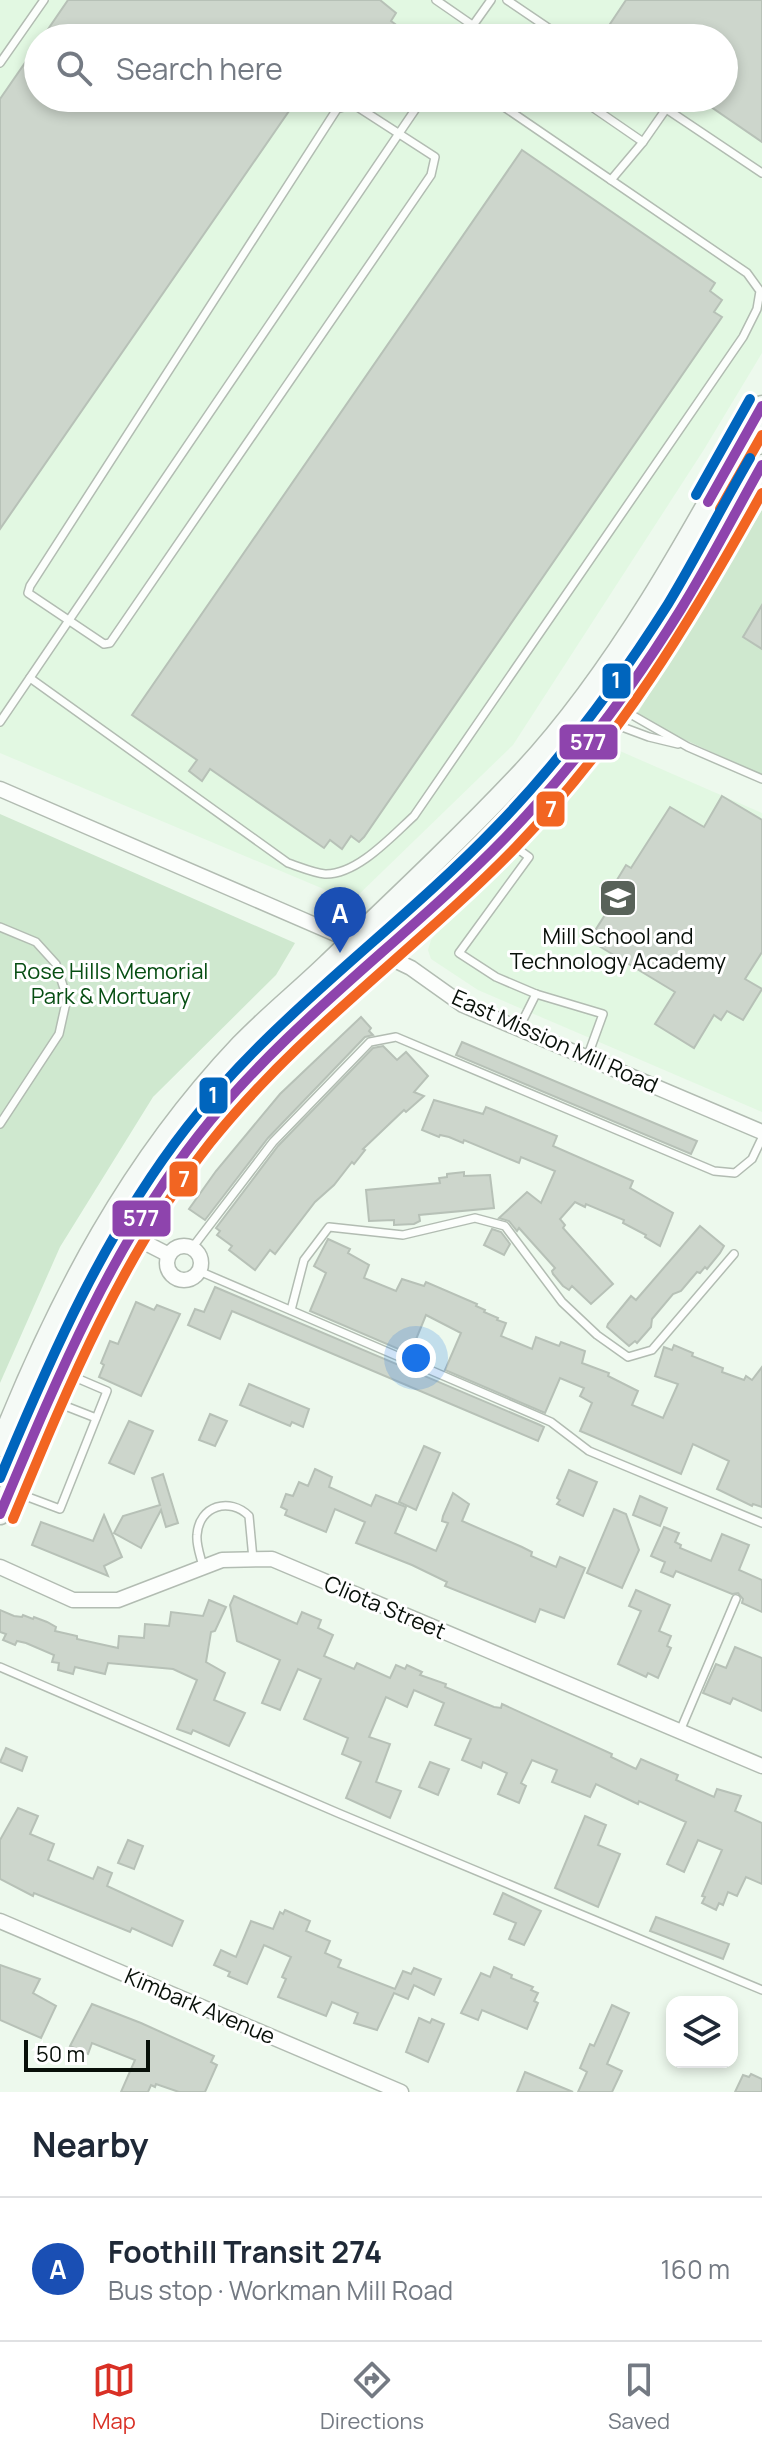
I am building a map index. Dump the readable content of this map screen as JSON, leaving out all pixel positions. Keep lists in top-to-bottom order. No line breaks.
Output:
{"streets":{"street":["East Mission Mill Road","Cliota Street","Kimbark Avenue"]},"parks":["Rose Hills Memorial Park & Mortuary"],"places":{"school or university":["Mill School and Technology Academy"]},"lines":["transit line 1","transit line 577","transit line 7"],"scale_bar":"50 m","page":{"search":"Search here","pins":"A","scale":"50 m","heading":"Nearby","list":[{"mark":"A","name":"Foothill Transit 274","note":"Bus stop · Workman Mill Road","value":"160 m"}],"nav":["Map","Directions","Saved"]}}
